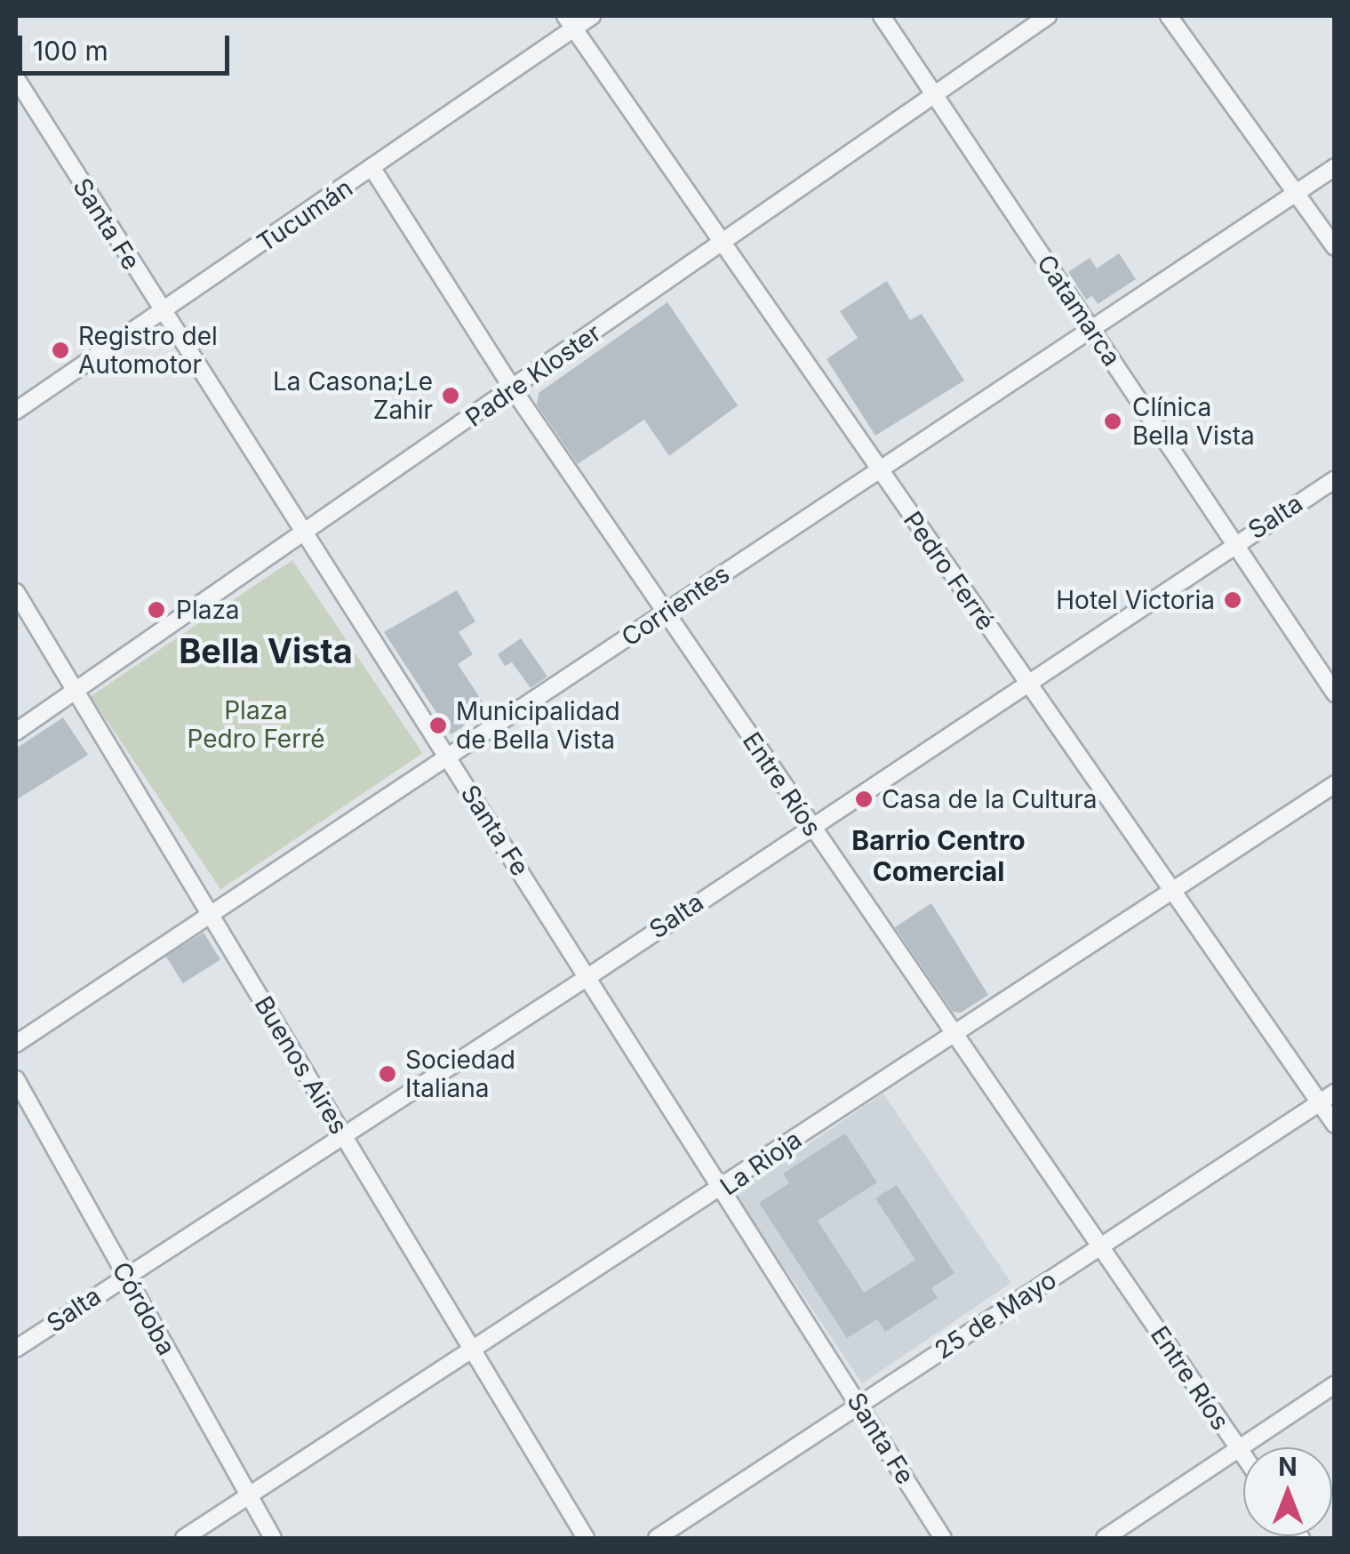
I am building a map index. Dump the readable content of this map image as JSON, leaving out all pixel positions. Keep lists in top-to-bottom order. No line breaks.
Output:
{"streets":{"street":["Tucumán","Santa Fe","Catamarca","Padre Kloster","Salta","Pedro Ferré","Corrientes","Entre Ríos","Buenos Aires","La Rioja","Córdoba","25 de Mayo"]},"crossings":[["Tucumán","Santa Fe"],["Tucumán","Pedro Ferré"],["Tucumán","Entre Ríos"],["Santa Fe","Padre Kloster"],["Santa Fe","Salta"],["Santa Fe","Corrientes"],["Santa Fe","La Rioja"],["Santa Fe","25 de Mayo"],["Catamarca","Padre Kloster"],["Catamarca","Salta"],["Catamarca","Corrientes"],["Padre Kloster","Pedro Ferré"],["Padre Kloster","Entre Ríos"],["Padre Kloster","Buenos Aires"],["Salta","Pedro Ferré"],["Salta","Entre Ríos"],["Salta","Buenos Aires"],["Salta","Córdoba"],["Pedro Ferré","Corrientes"],["Pedro Ferré","La Rioja"],["Pedro Ferré","25 de Mayo"],["Corrientes","Entre Ríos"],["Corrientes","Buenos Aires"],["Entre Ríos","La Rioja"],["Entre Ríos","25 de Mayo"],["Buenos Aires","La Rioja"],["La Rioja","Córdoba"]],"districts":["Bella Vista","Barrio Centro Comercial"],"parks":["Plaza Pedro Ferré"],"places":["Registro del Automotor","La Casona;Le Zahir","Clínica Bella Vista","Hotel Victoria","Plaza","Municipalidad de Bella Vista","Casa de la Cultura","Sociedad Italiana"],"scale_bar":"100 m","north":"top"}
